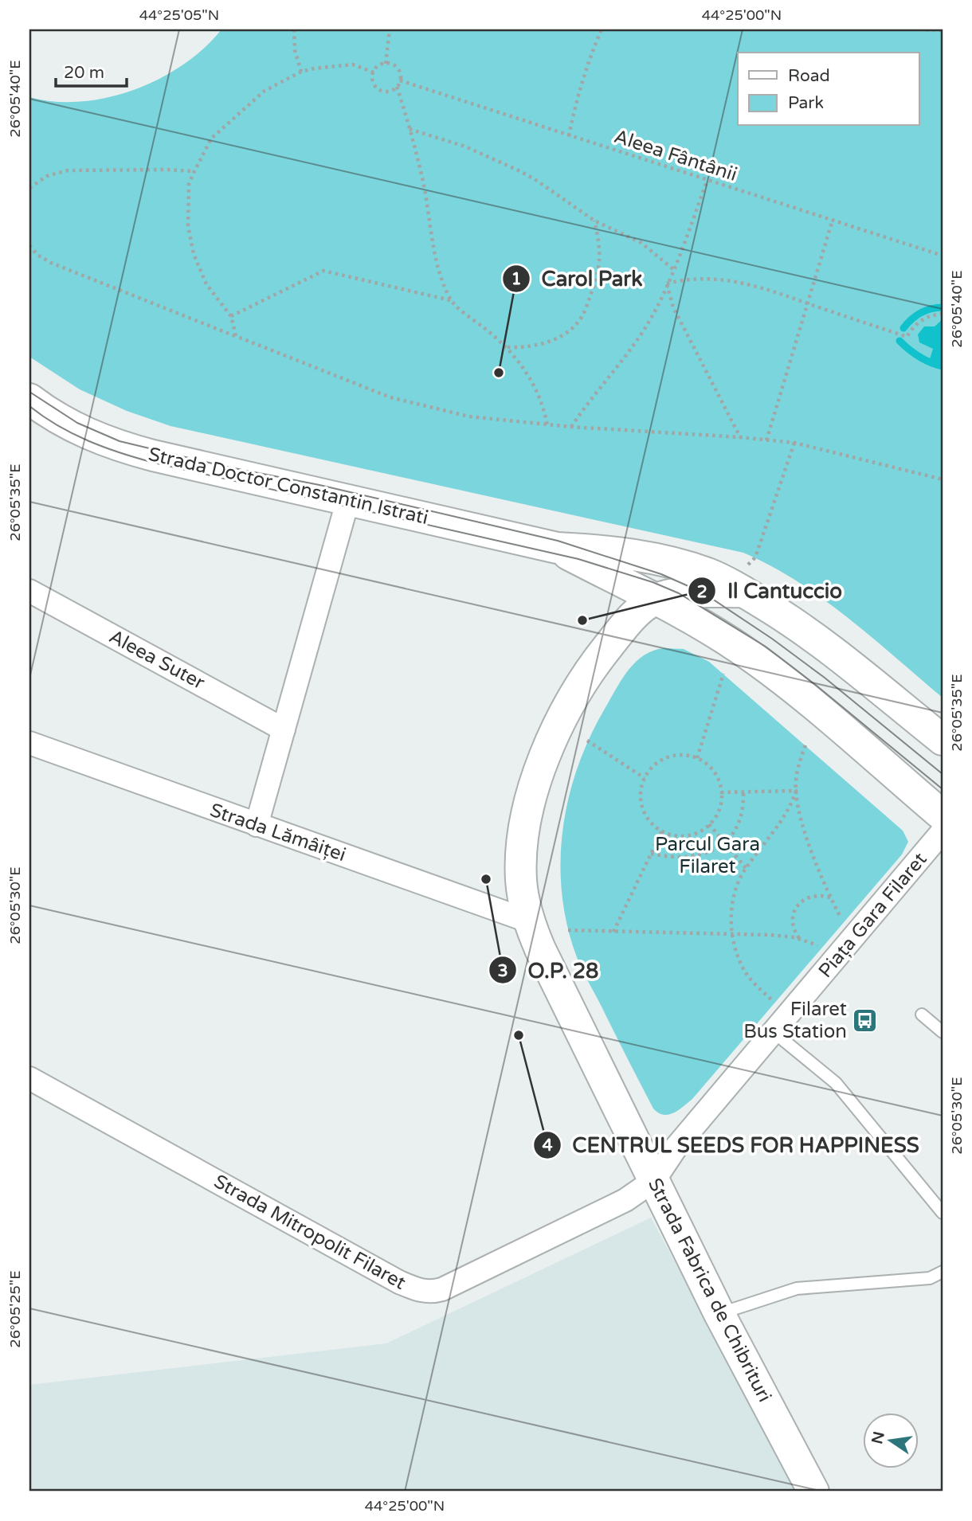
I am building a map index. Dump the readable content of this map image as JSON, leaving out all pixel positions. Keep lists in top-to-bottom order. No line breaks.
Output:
{"streets":{"main road":["Strada Doctor Constantin Istrati","Strada Fabrica de Chibrituri"],"street":["Aleea Suter","Strada Lămâiței","Piața Gara Filaret","Strada Mitropolit Filaret"],"path":["Aleea Fântânii"]},"crossings":[["Strada Doctor Constantin Istrati","Strada Fabrica de Chibrituri"],["Strada Lămâiței","Strada Fabrica de Chibrituri"],["Piața Gara Filaret","Strada Mitropolit Filaret"],["Piața Gara Filaret","Strada Fabrica de Chibrituri"],["Strada Mitropolit Filaret","Strada Fabrica de Chibrituri"]],"parks":["Parcul Gara Filaret"],"places":{"other":["Carol Park","Il Cantuccio","O.P. 28","CENTRUL SEEDS FOR HAPPINESS"],"bus stop":["Filaret Bus Station"]},"legend":["Road","Park"],"scale_bar":"20 m","north":"left","coordinates":["44°25'05\"N","44°25'00\"N","26°05'40\"E","26°05'35\"E","26°05'30\"E","26°05'25\"E"]}
